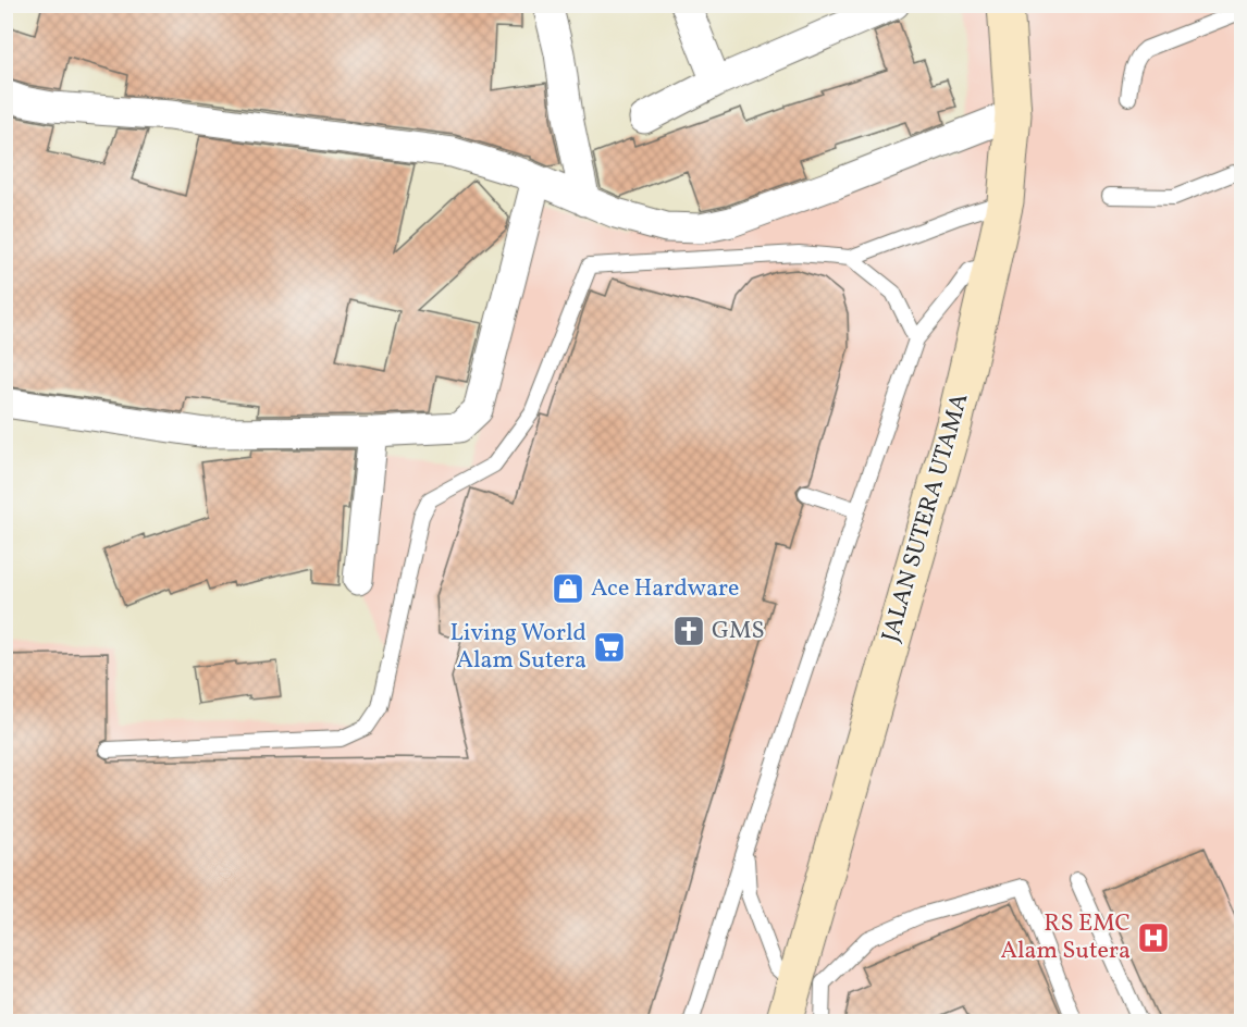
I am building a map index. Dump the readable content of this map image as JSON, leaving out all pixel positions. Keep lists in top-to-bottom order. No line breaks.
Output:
{"streets":{"street":["JALAN SUTERA UTAMA"]},"places":{"shop":["Ace Hardware"],"church":["GMS"],"supermarket":["Living World Alam Sutera"],"hospital":["RS EMC Alam Sutera"]}}
